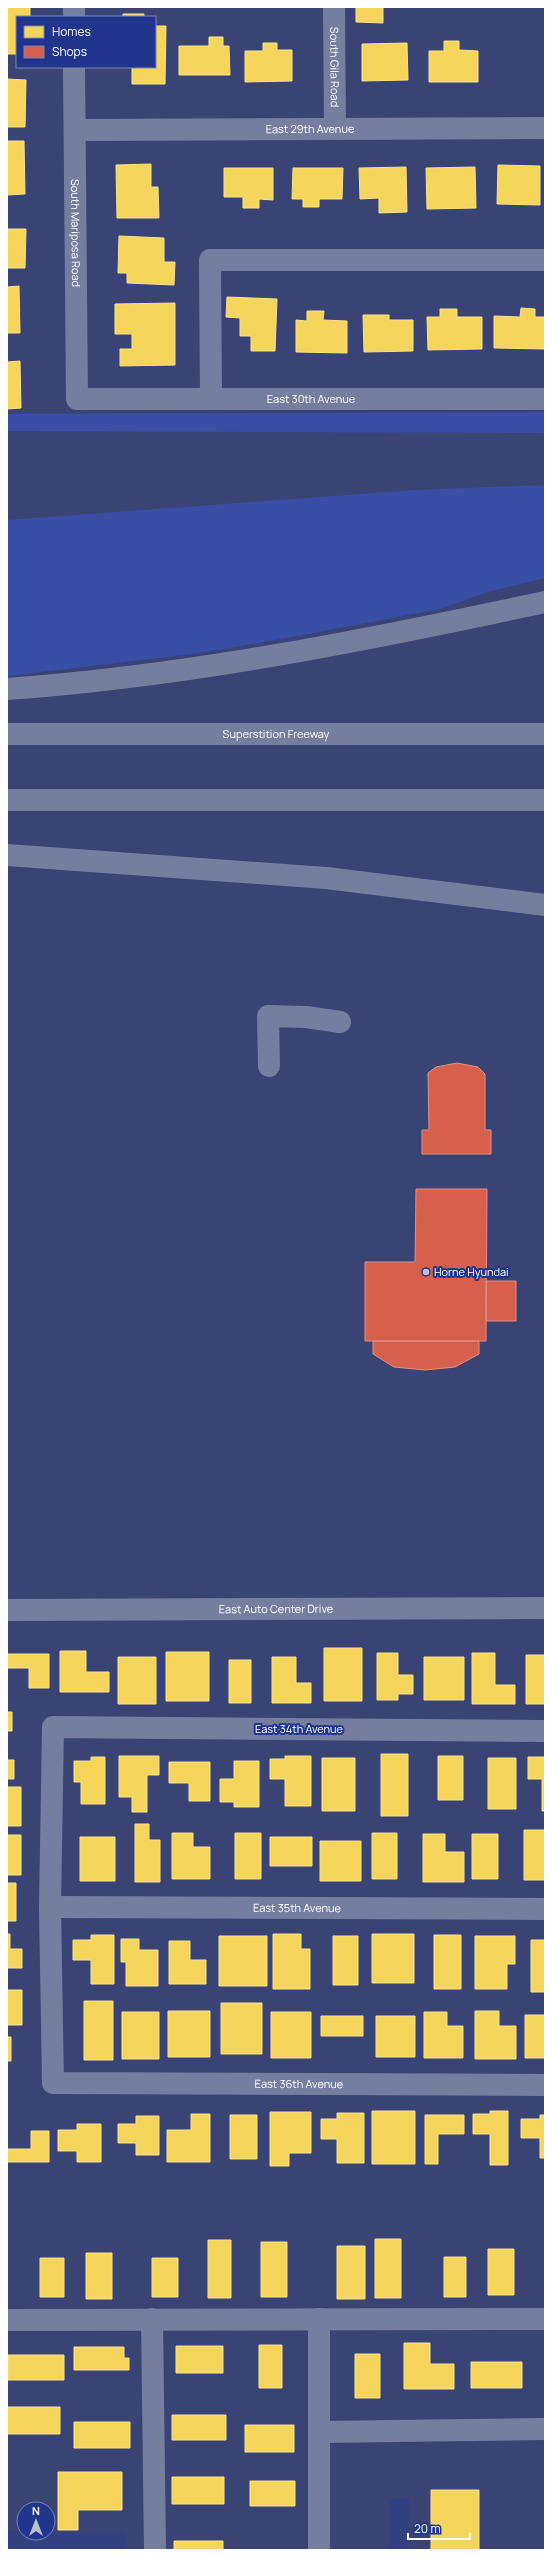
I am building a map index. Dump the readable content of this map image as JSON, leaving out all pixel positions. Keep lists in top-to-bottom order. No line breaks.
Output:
{"streets":{"highway":["Superstition Freeway"],"street":["South Gila Road","East 29th Avenue","South Mariposa Road","East 30th Avenue","East Auto Center Drive","East 34th Avenue","East 35th Avenue","East 36th Avenue"]},"crossings":[["South Gila Road","East 29th Avenue"],["East 29th Avenue","South Mariposa Road"],["South Mariposa Road","East 30th Avenue"],["East 34th Avenue","East 35th Avenue"],["East 34th Avenue","East 36th Avenue"],["East 35th Avenue","East 36th Avenue"]],"places":["Horne Hyundai"],"legend":["Homes","Shops"],"scale_bar":"20 m","north":"top"}
